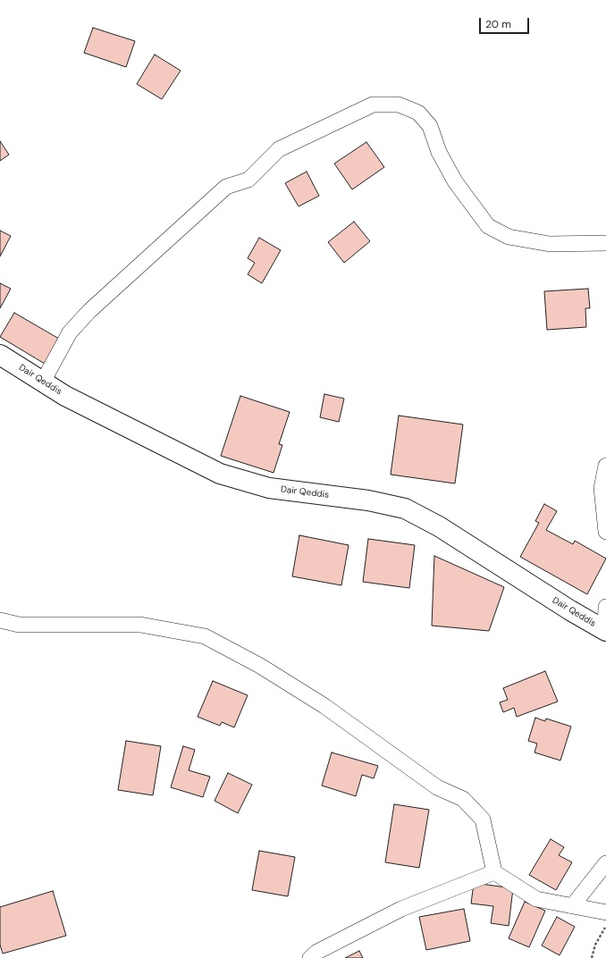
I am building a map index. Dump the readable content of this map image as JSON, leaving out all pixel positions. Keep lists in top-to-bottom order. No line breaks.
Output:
{"streets":{"main road":["Dair Qeddis"]},"scale_bar":"20 m"}
